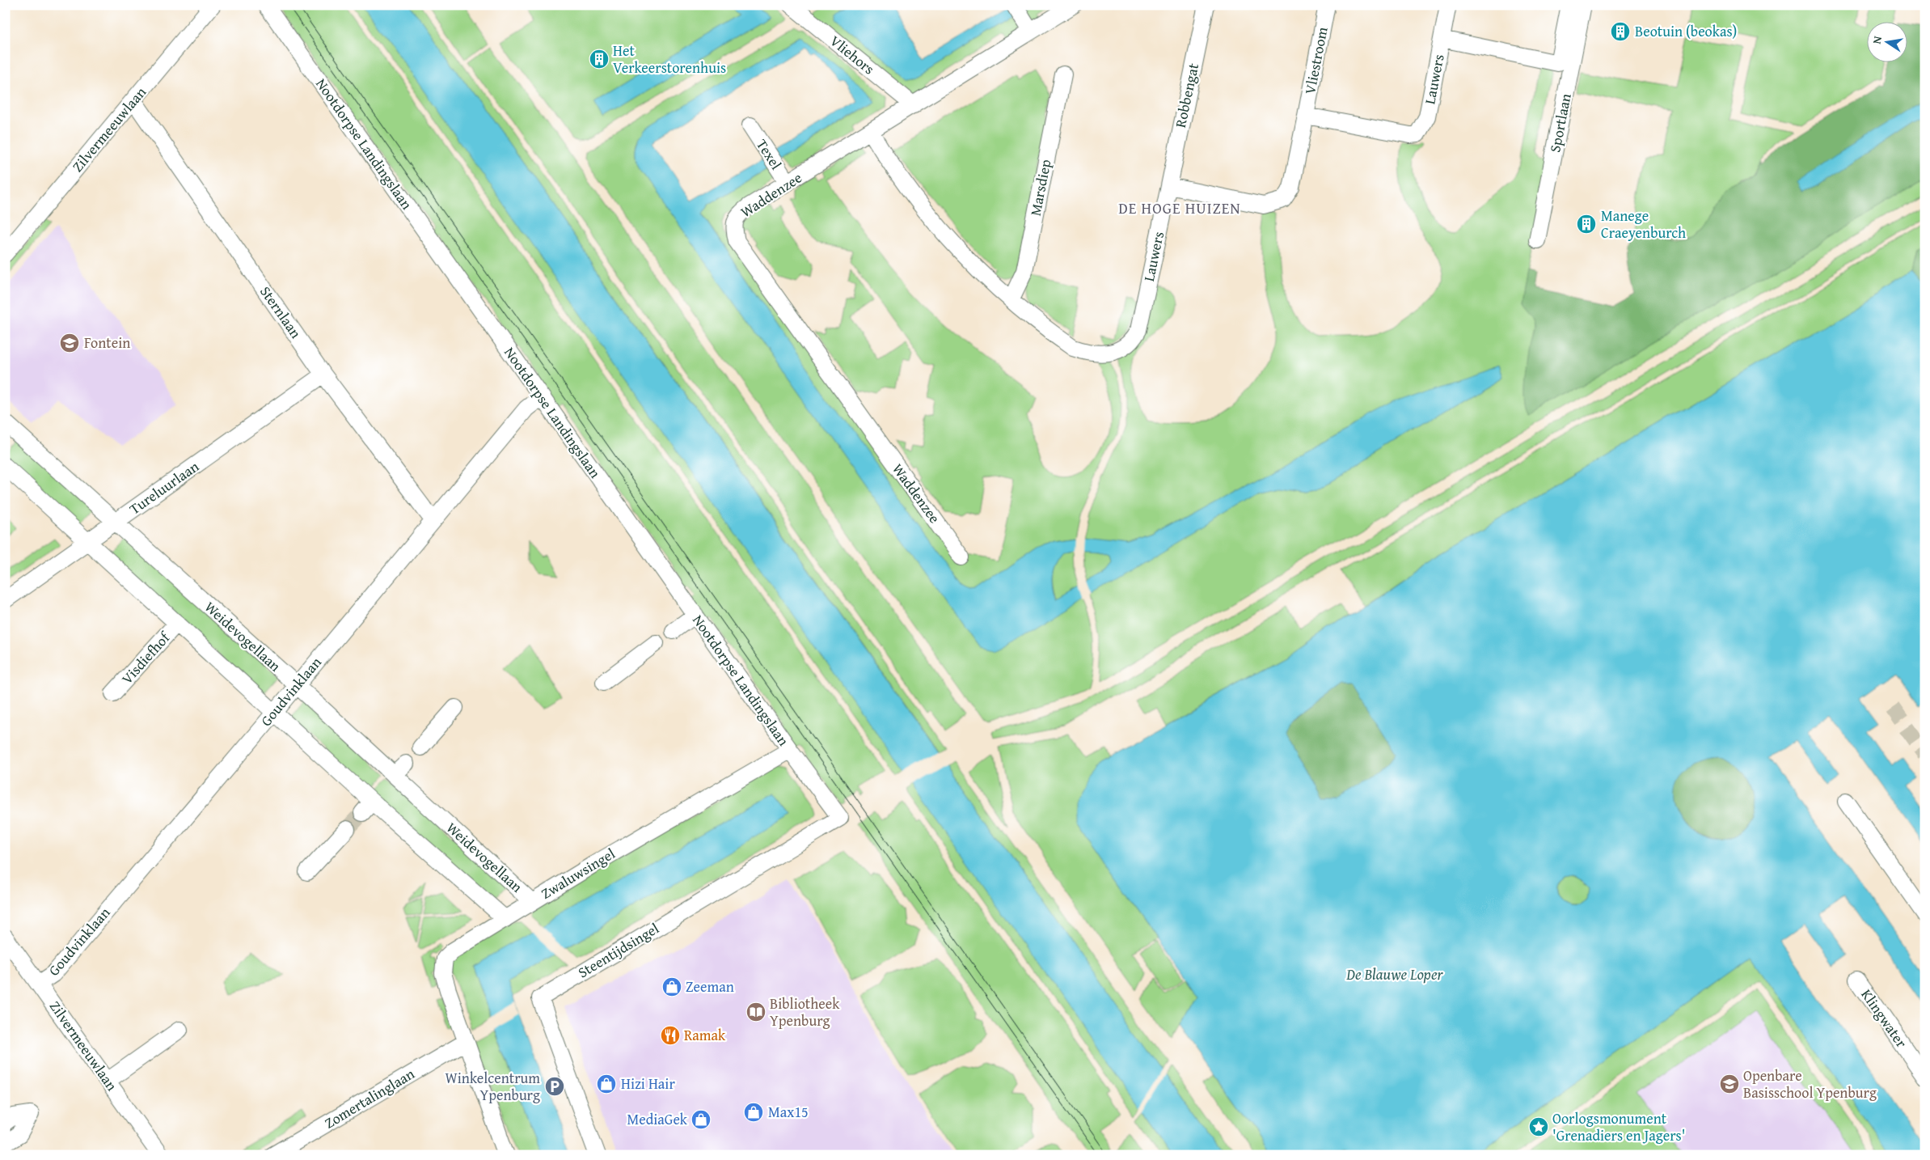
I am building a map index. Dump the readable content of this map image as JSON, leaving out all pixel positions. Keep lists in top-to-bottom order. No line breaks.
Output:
{"streets":{"street":["Vliehors","Vliestroom","Lauwers","Robbengat","Sportlaan","Zilvermeeuwlaan","Nootdorpse Landingslaan","Texel","Marsdiep","Waddenzee","Sternlaan","Tureluurlaan","Weidevogellaan","Visdiefhof","Goudvinklaan","Zwaluwsingel","Steentijdsingel","Klingwater","Zomertalinglaan"]},"crossings":[["Vliehors","Waddenzee"],["Vliestroom","Lauwers"],["Lauwers","Robbengat"],["Lauwers","Marsdiep"],["Lauwers","Waddenzee"],["Zilvermeeuwlaan","Sternlaan"],["Zilvermeeuwlaan","Goudvinklaan"],["Nootdorpse Landingslaan","Goudvinklaan"],["Nootdorpse Landingslaan","Zwaluwsingel"],["Nootdorpse Landingslaan","Steentijdsingel"],["Texel","Waddenzee"],["Sternlaan","Tureluurlaan"],["Sternlaan","Goudvinklaan"],["Tureluurlaan","Weidevogellaan"],["Weidevogellaan","Goudvinklaan"],["Weidevogellaan","Zwaluwsingel"],["Zwaluwsingel","Zomertalinglaan"]],"districts":["DE HOGE HUIZEN"],"water":["De Blauwe Loper"],"places":{"building":["Beotuin (beokas)","Het Verkeerstorenhuis","Manege Craeyenburch"],"school or university":["Fontein","Openbare Basisschool Ypenburg"],"shop":["Zeeman","Hizi Hair","Max15","MediaGek"],"library":["Bibliotheek Ypenburg"],"restaurant":["Ramak"],"parking":["Winkelcentrum Ypenburg"],"place":["Oorlogsmonument 'Grenadiers en Jagers'"]},"north":"left"}
